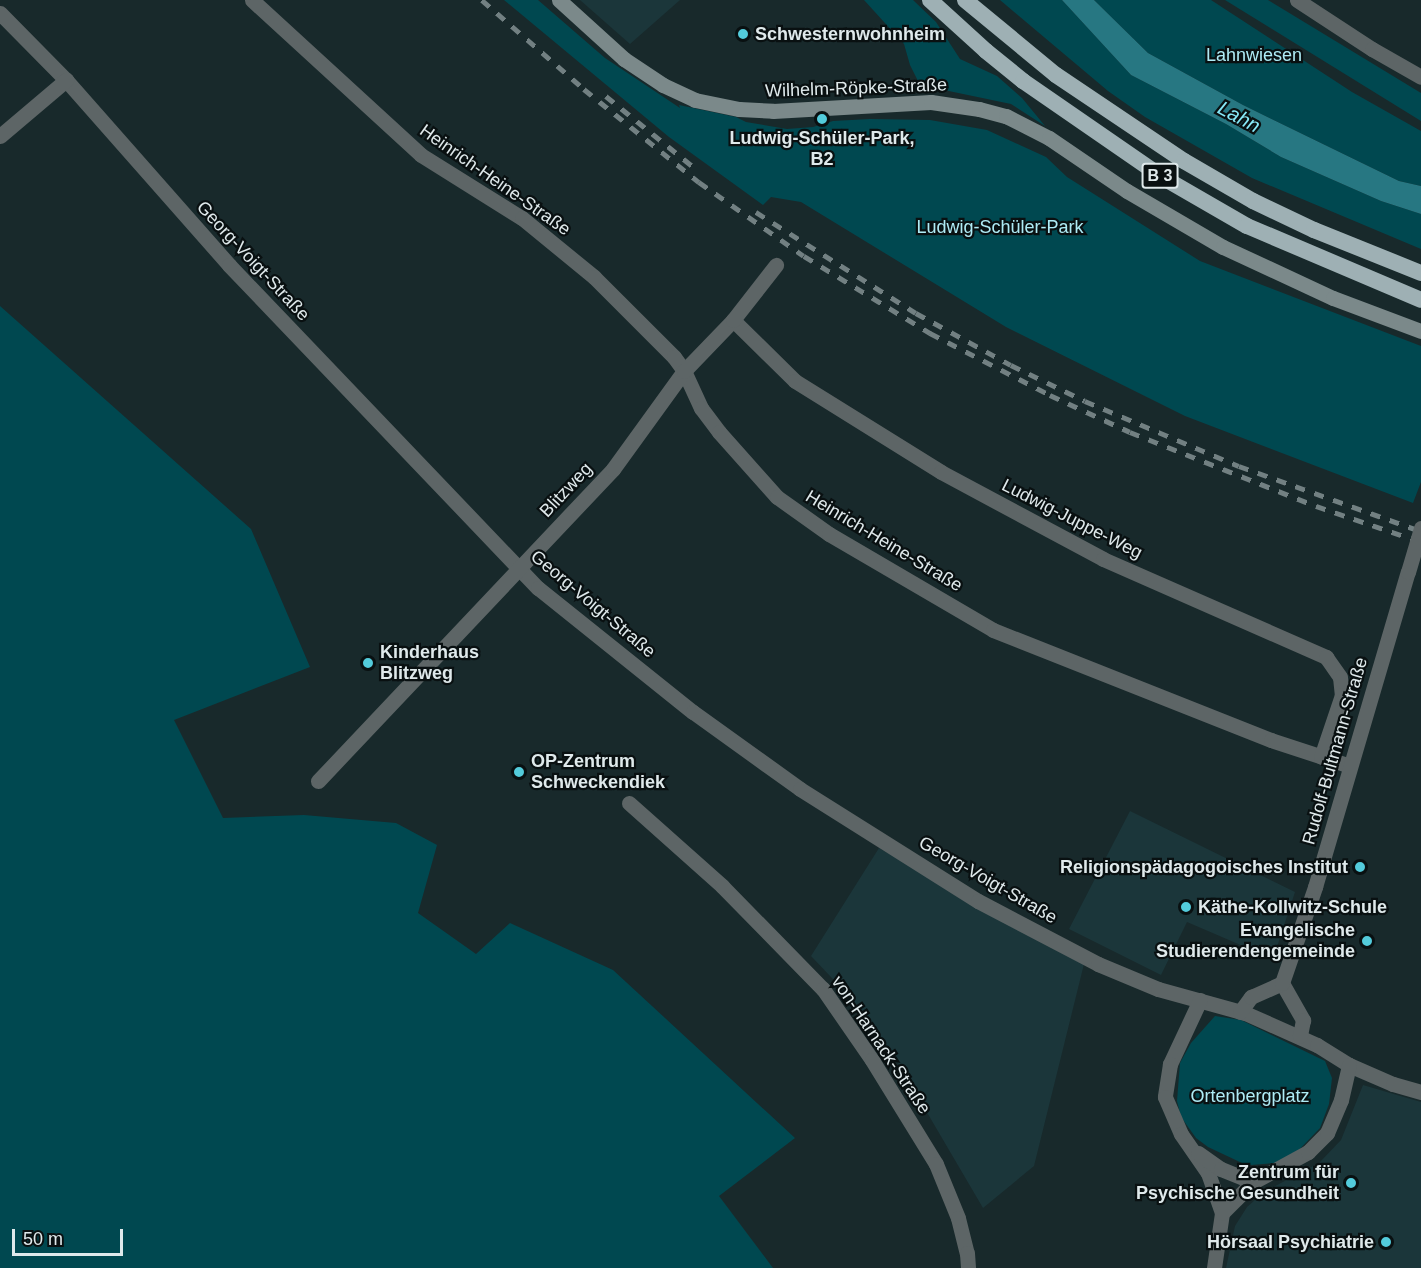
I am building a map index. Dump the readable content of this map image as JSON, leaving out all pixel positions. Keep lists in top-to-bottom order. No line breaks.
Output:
{"streets":{"highway":["B 3"],"main road":["Wilhelm-Röpke-Straße"],"street":["Heinrich-Heine-Straße","Georg-Voigt-Straße","Blitzweg","Ludwig-Juppe-Weg","Rudolf-Bultmann-Straße","von-Harnack-Straße"]},"crossings":[["Heinrich-Heine-Straße","Blitzweg"],["Heinrich-Heine-Straße","Ludwig-Juppe-Weg"],["Heinrich-Heine-Straße","Rudolf-Bultmann-Straße"],["Georg-Voigt-Straße","Blitzweg"],["Blitzweg","Ludwig-Juppe-Weg"]],"water":["Lahn"],"parks":["Lahnwiesen","Ludwig-Schüler-Park","Ortenbergplatz"],"places":["Schwesternwohnheim","Ludwig-Schüler-Park, B2","Kinderhaus Blitzweg","OP-Zentrum Schweckendiek","Religionspädagogoisches Institut","Käthe-Kollwitz-Schule","Evangelische Studierendengemeinde","Zentrum für Psychische Gesundheit","Hörsaal Psychiatrie"],"scale_bar":"50 m"}
